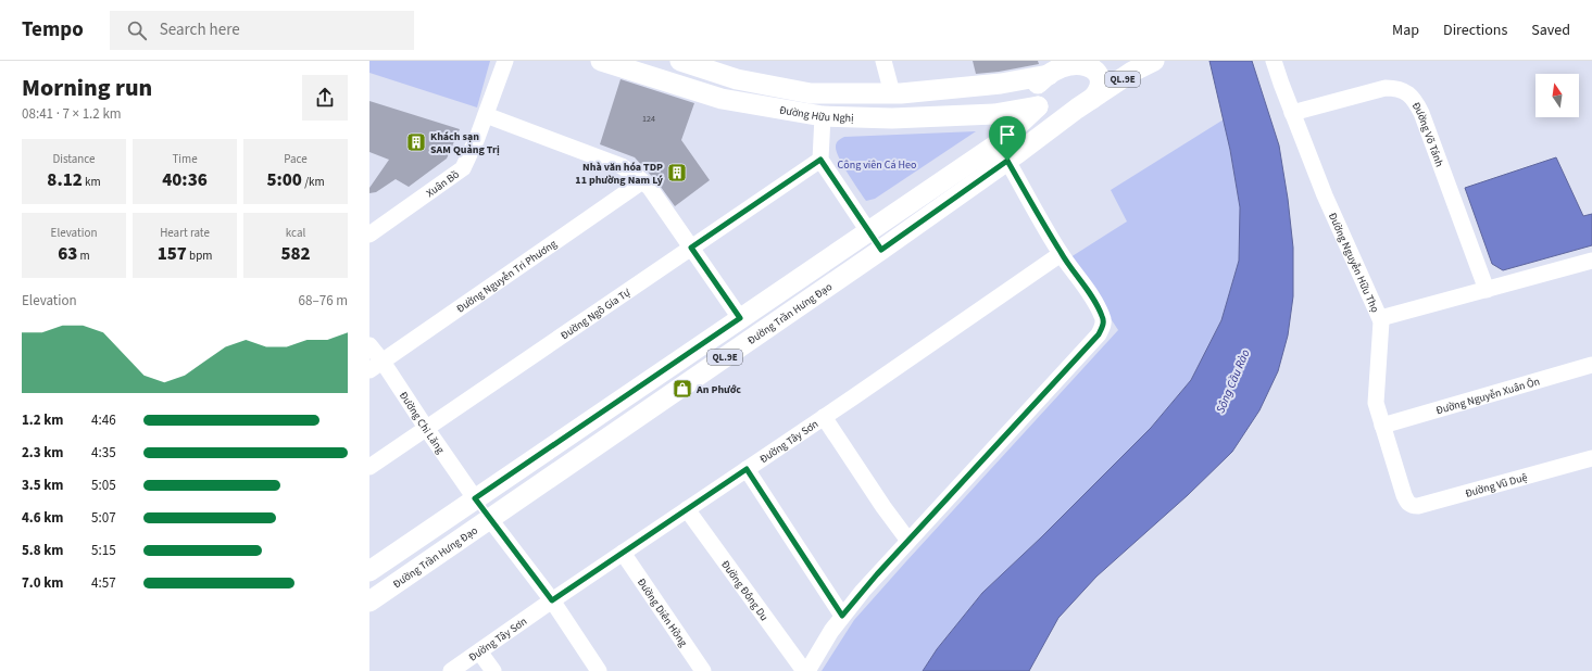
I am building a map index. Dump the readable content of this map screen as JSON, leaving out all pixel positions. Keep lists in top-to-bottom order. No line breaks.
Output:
{"streets":{"main road":["QL.9E","Đường Hữu Nghị","Đường Trần Hưng Đạo"],"street":["Đường Võ Tánh","Xuân Bồ","Đường Nguyễn Hữu Thọ","Đường Nguyễn Tri Phương","Đường Ngô Gia Tự","Đường Nguyễn Xuân Ôn","Đường Chi Lăng","Đường Tây Sơn","Đường Vũ Duệ","Đường Đông Du","Đường Diên Hồng"]},"crossings":[["Đường Hữu Nghị","Đường Trần Hưng Đạo"],["Đường Võ Tánh","Đường Nguyễn Hữu Thọ"],["Đường Nguyễn Hữu Thọ","Đường Nguyễn Xuân Ôn"],["Đường Nguyễn Hữu Thọ","Đường Vũ Duệ"],["Đường Nguyễn Tri Phương","Đường Chi Lăng"],["Đường Ngô Gia Tự","Đường Chi Lăng"],["Đường Trần Hưng Đạo","Đường Chi Lăng"],["Đường Tây Sơn","Đường Đông Du"],["Đường Tây Sơn","Đường Diên Hồng"]],"water":["Sông Cầu Rào"],"parks":["Công viên Cá Heo"],"places":{"building":["Khách sạn SAM Quảng Trị","Nhà văn hóa TDP 11 phường Nam Lý"],"shop":["An Phước"]},"house_numbers":["124"],"north":"top","page":{"header":"Tempo","search":"Search here","nav":["Map","Directions","Saved"],"heading":["Morning run","08:41 · 7 × 1.2 km"],"stats":[["Distance","8.12 km"],["Time","40:36"],["Pace","5:00 /km"],["Elevation","63 m"],["Heart rate","157 bpm"],["kcal","582"]],"chart":["Elevation","68–76 m"],"list":[{"name":"1.2 km","note":"4:46"},{"name":"2.3 km","note":"4:35"},{"name":"3.5 km","note":"5:05"},{"name":"4.6 km","note":"5:07"},{"name":"5.8 km","note":"5:15"},{"name":"7.0 km","note":"4:57"}]}}
